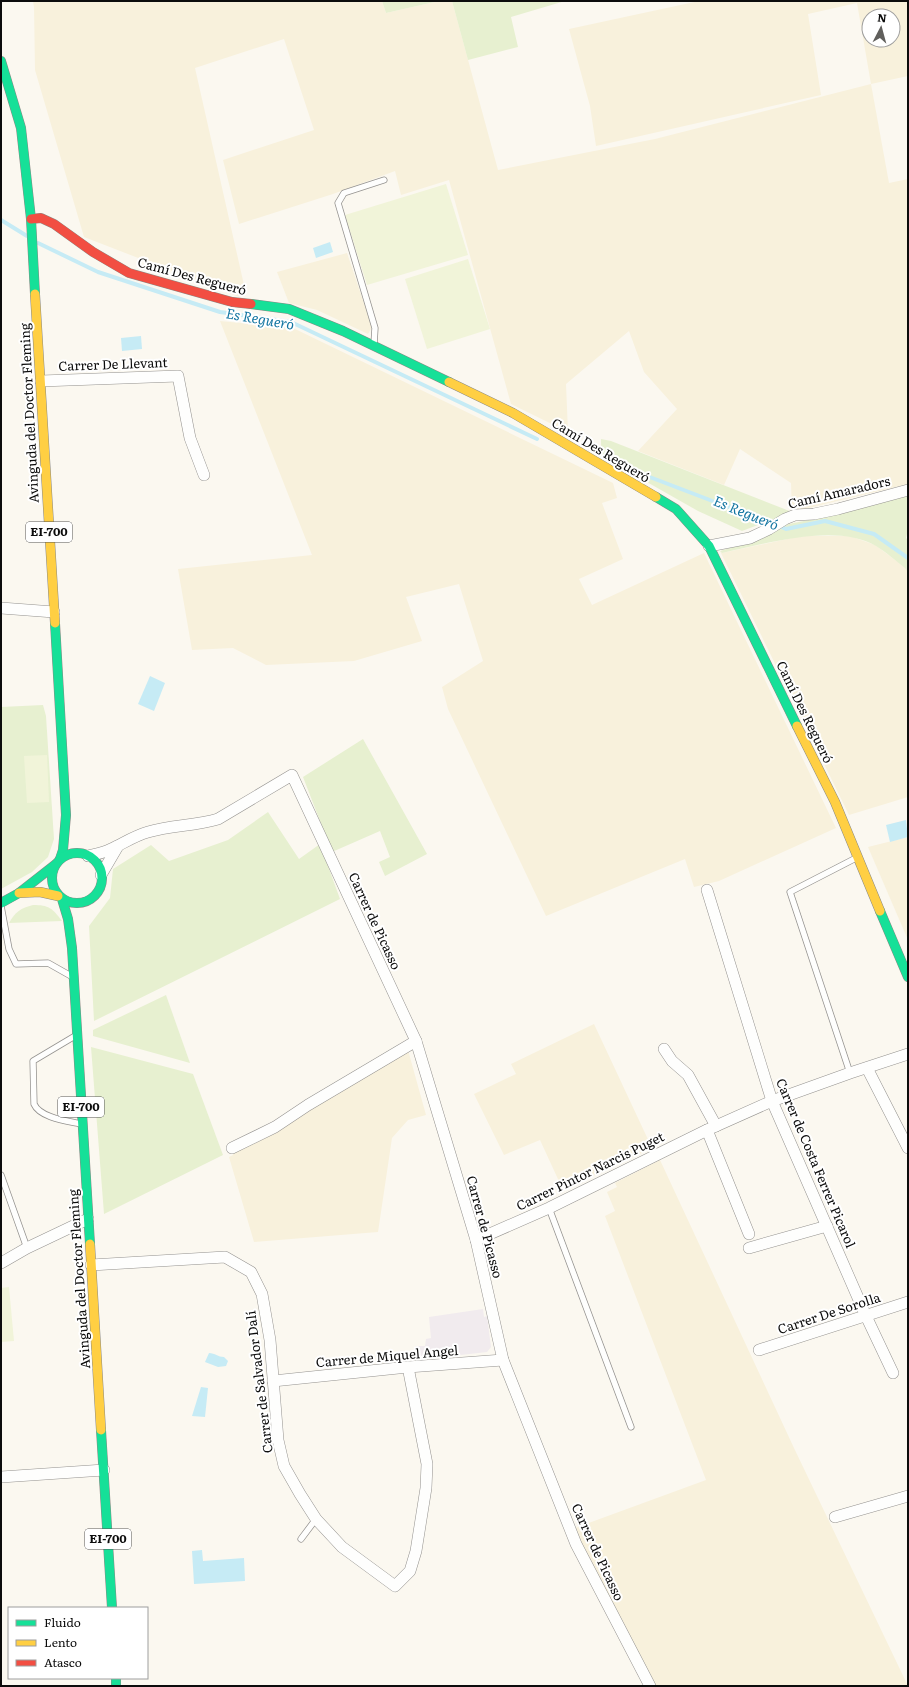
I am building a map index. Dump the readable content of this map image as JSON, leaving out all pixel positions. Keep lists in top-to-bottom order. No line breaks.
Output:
{"streets":{"main road":["Camí Des Regueró","Avinguda del Doctor Fleming","EI-700"],"street":["Carrer De Llevant","Camí Amaradors","Carrer de Picasso","Carrer de Costa Ferrer Picarol","Carrer Pintor Narcis Puget","Carrer De Sorolla","Carrer de Miquel Angel","Carrer de Salvador Dalí"]},"crossings":[["Camí Des Regueró","Avinguda del Doctor Fleming"],["Camí Des Regueró","Camí Amaradors"],["Carrer De Llevant","Avinguda del Doctor Fleming"],["Avinguda del Doctor Fleming","Carrer de Salvador Dalí"],["Carrer de Picasso","Carrer Pintor Narcis Puget"],["Carrer de Picasso","Carrer de Miquel Angel"],["Carrer de Costa Ferrer Picarol","Carrer Pintor Narcis Puget"],["Carrer de Costa Ferrer Picarol","Carrer De Sorolla"],["Carrer de Miquel Angel","Carrer de Salvador Dalí"]],"water":["Es Regueró"],"legend":["Fluido","Lento","Atasco"],"north":"top"}
